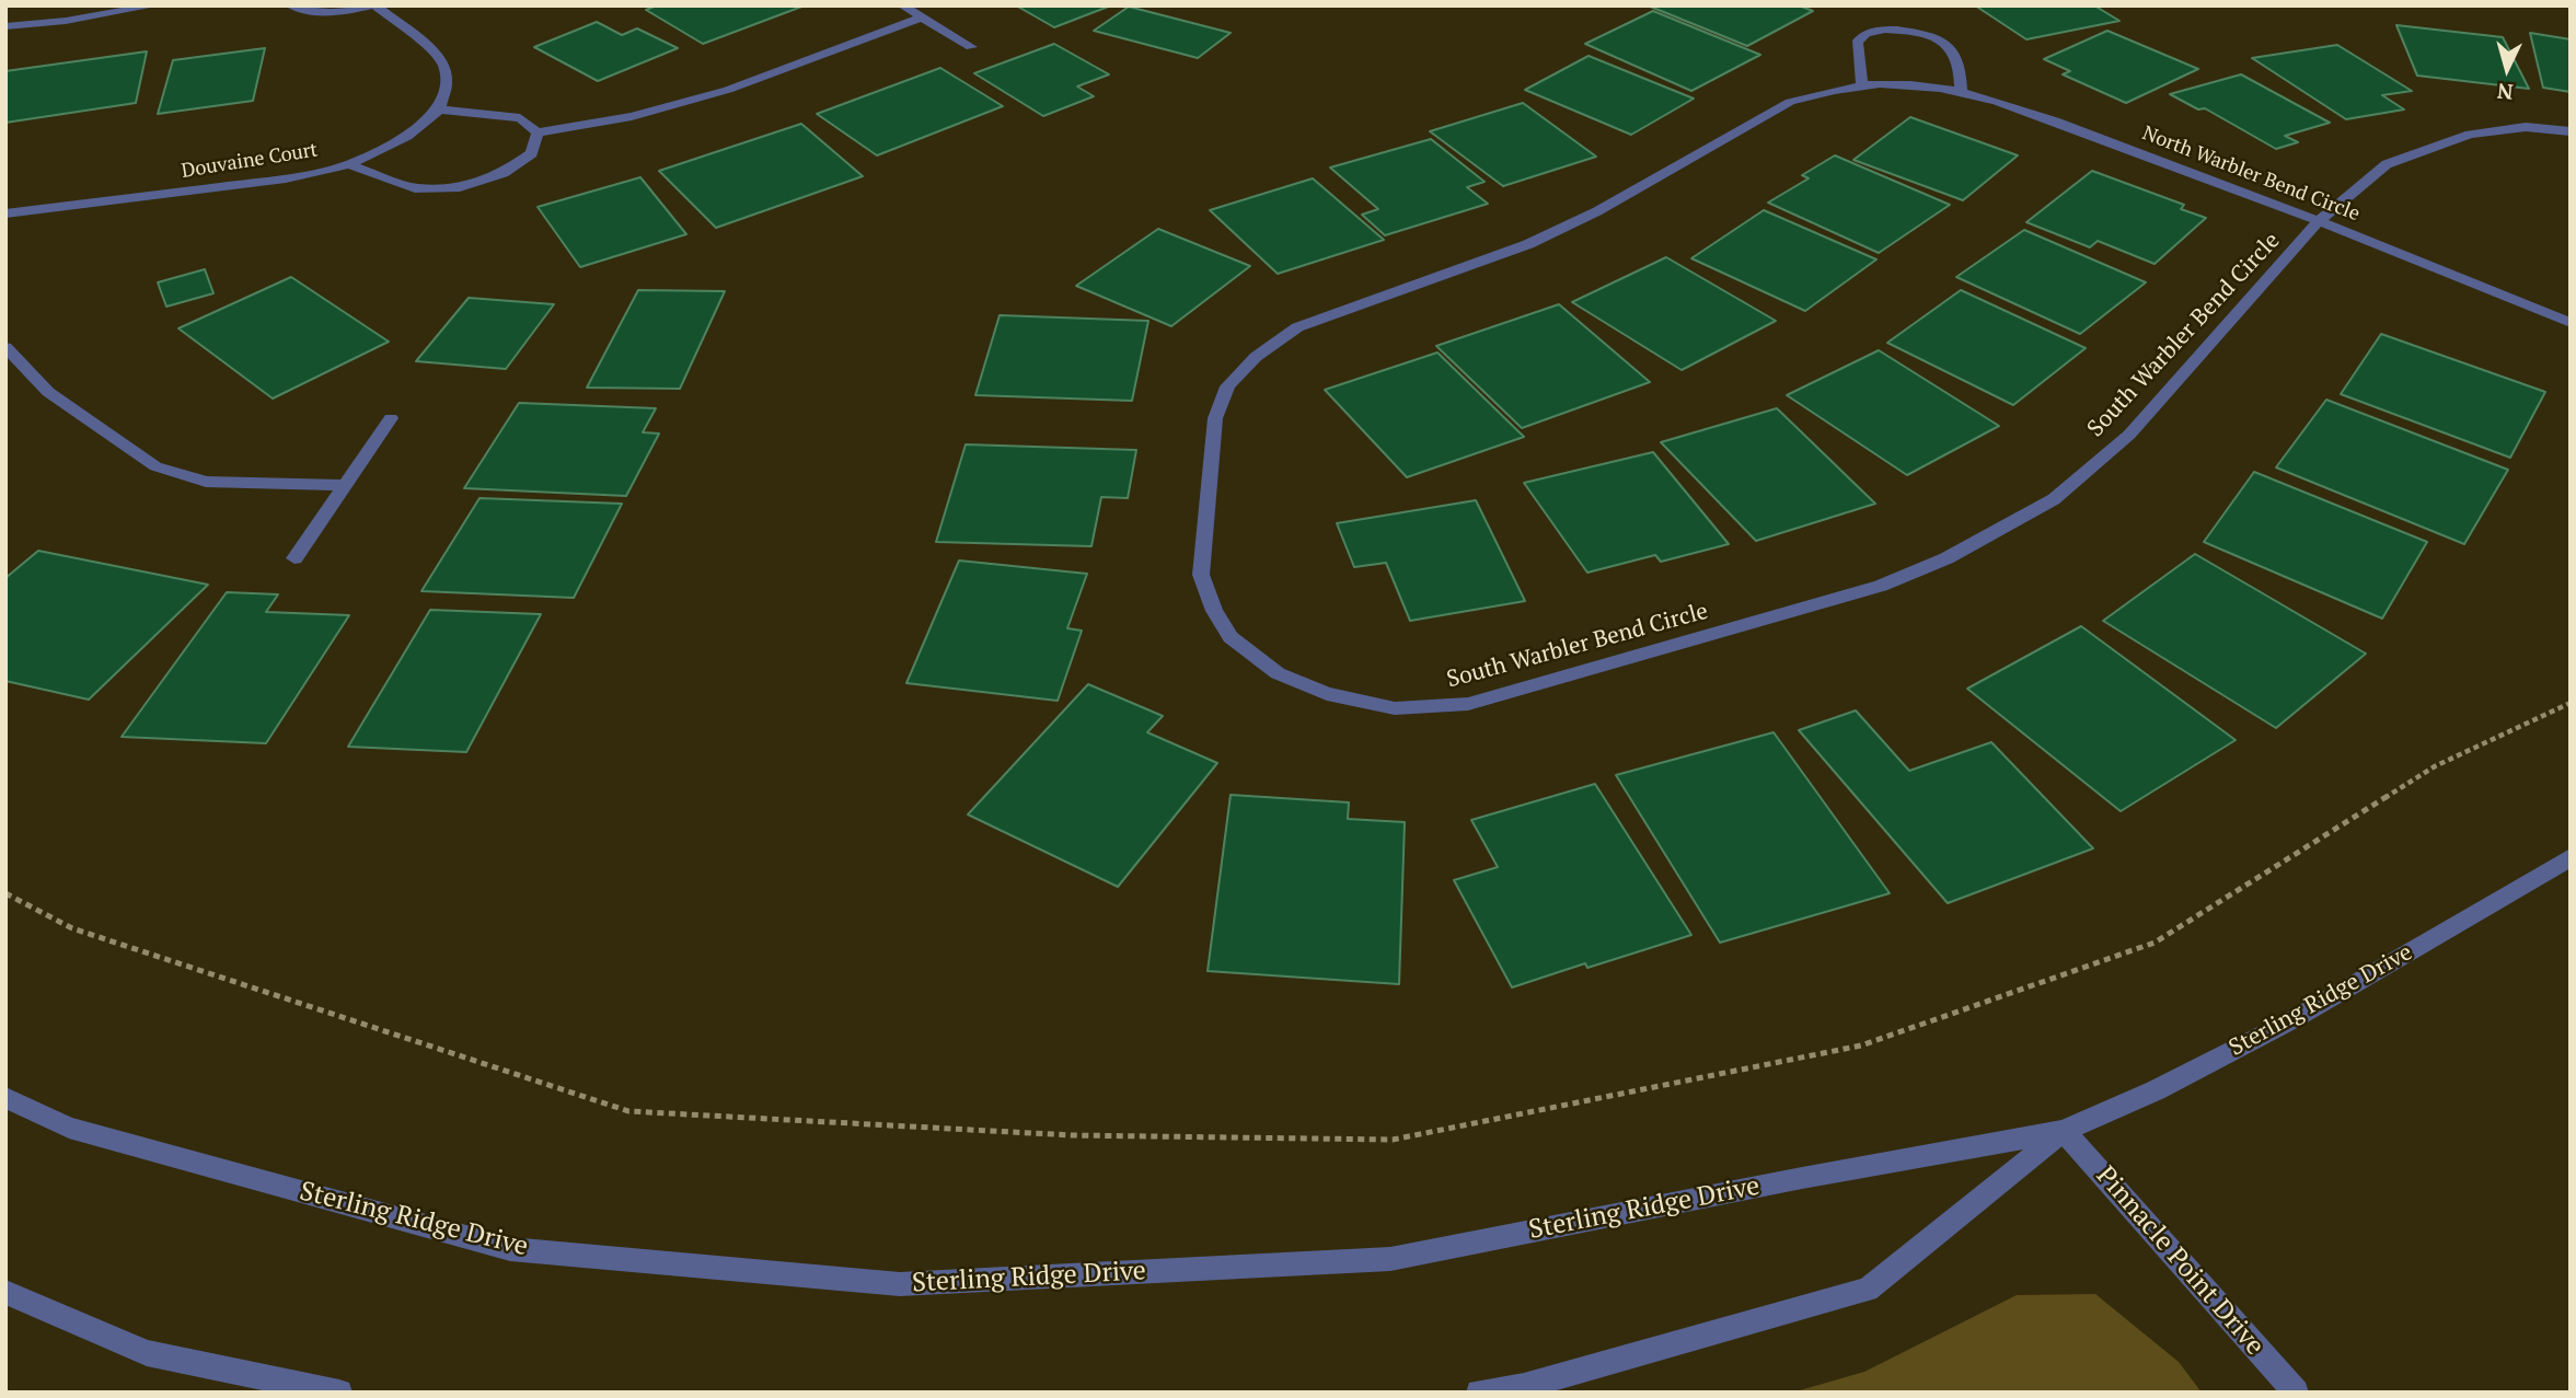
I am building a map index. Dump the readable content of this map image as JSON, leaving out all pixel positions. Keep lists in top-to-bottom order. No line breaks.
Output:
{"streets":{"street":["Douvaine Court","North Warbler Bend Circle","South Warbler Bend Circle","Sterling Ridge Drive","Pinnacle Point Drive"]},"crossings":[["North Warbler Bend Circle","South Warbler Bend Circle"],["Sterling Ridge Drive","Pinnacle Point Drive"]],"north":"bottom"}
